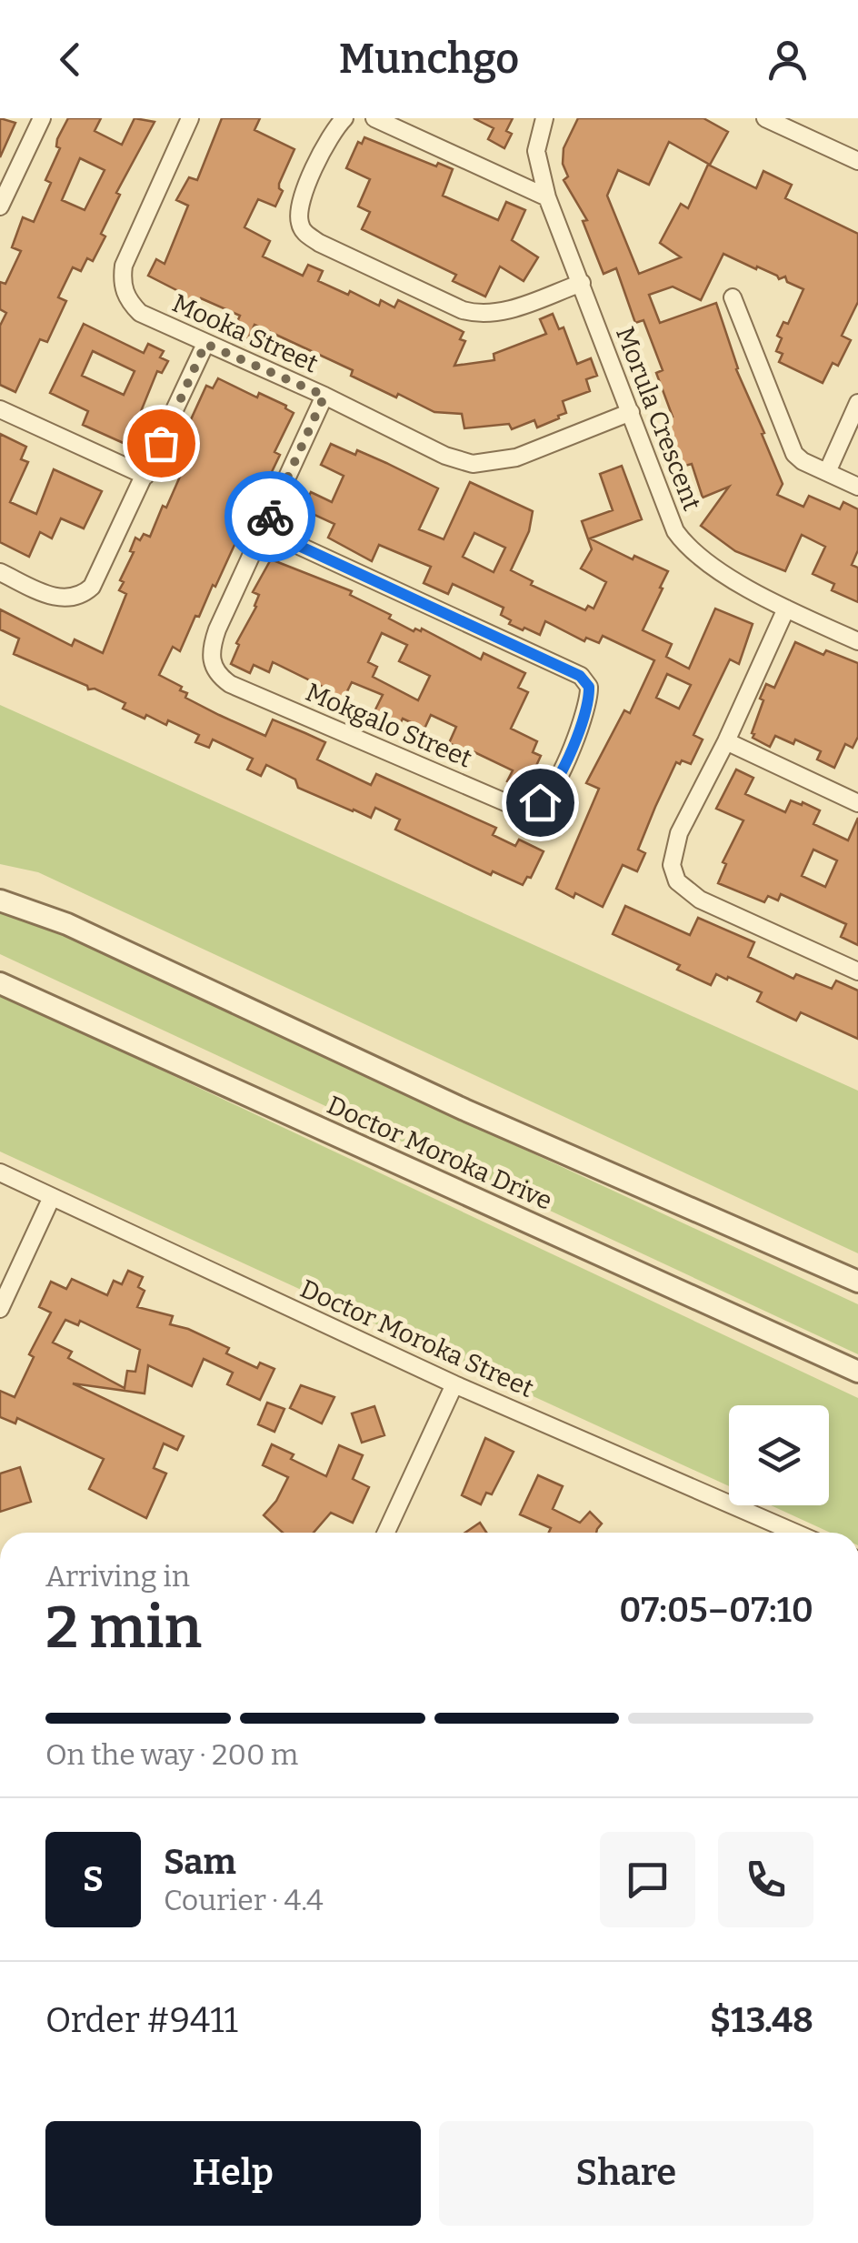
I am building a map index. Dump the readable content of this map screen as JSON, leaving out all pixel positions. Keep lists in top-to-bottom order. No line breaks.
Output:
{"streets":{"street":["Mooka Street","Morula Crescent","Mokgalo Street","Doctor Moroka Drive","Doctor Moroka Street"]},"crossings":[["Mooka Street","Morula Crescent"],["Mooka Street","Mokgalo Street"]],"page":{"header":"Munchgo","heading":["2 min","Arriving in","07:05–07:10"],"panel":["Sam","Courier · 4.4","Order #9411","$13.48"],"bar":"On the way · 200 m","round":"S","buttons":["Help","Share"]}}
